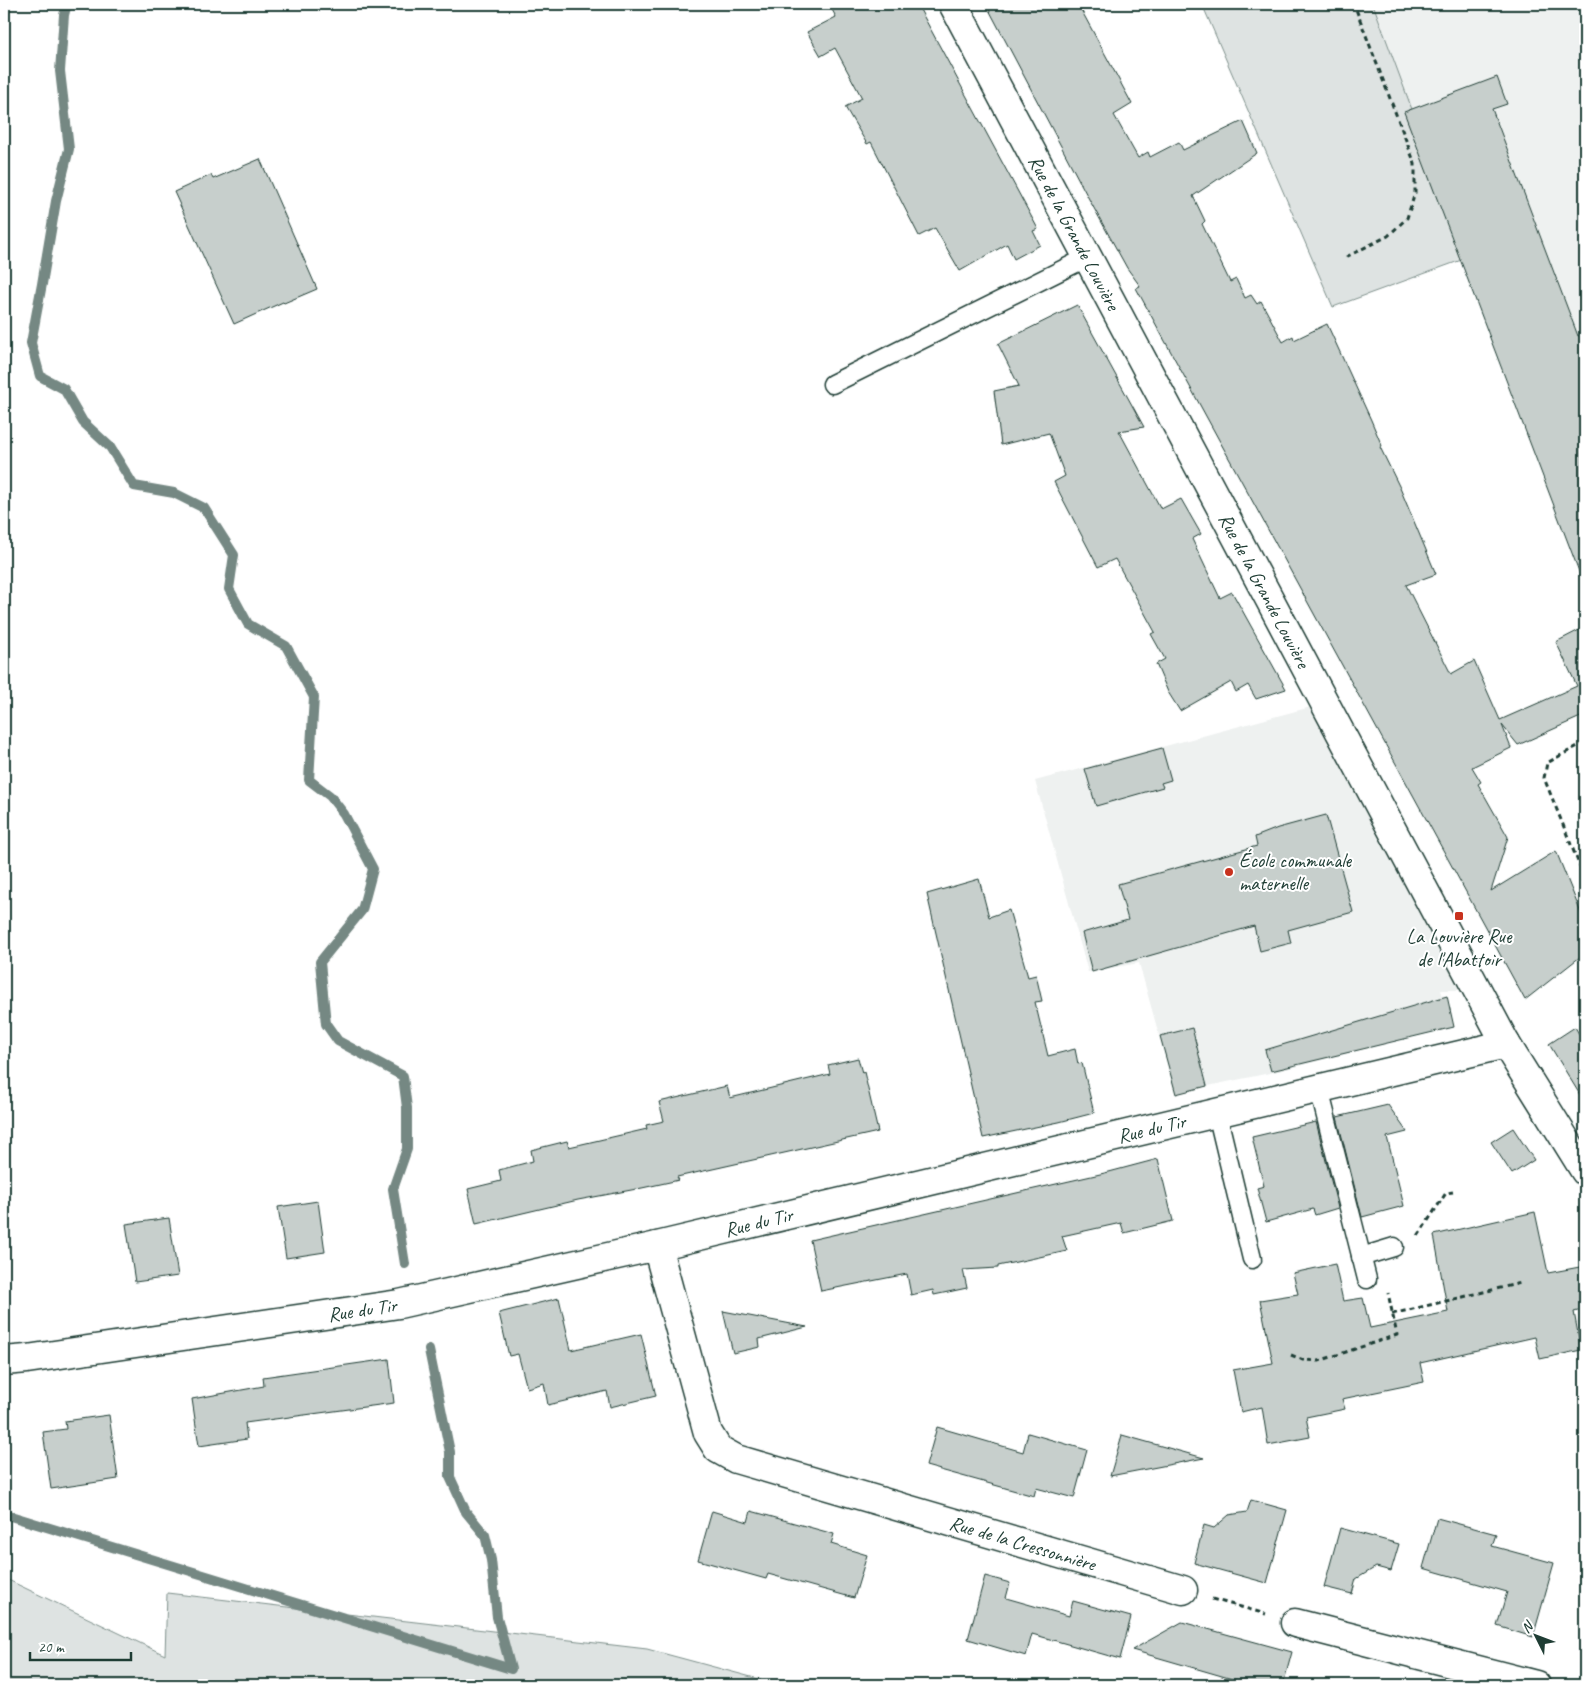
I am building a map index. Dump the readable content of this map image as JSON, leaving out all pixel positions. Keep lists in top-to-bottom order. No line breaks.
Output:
{"streets":{"main road":["Rue de la Grande Louvière","Rue du Tir","Rue de la Cressonnière"]},"crossings":[["Rue de la Grande Louvière","Rue du Tir"],["Rue du Tir","Rue de la Cressonnière"]],"places":{"other":["École communale maternelle"],"transit":["La Louvière Rue de l'Abattoir"]},"scale_bar":"20 m","north":"top left"}
